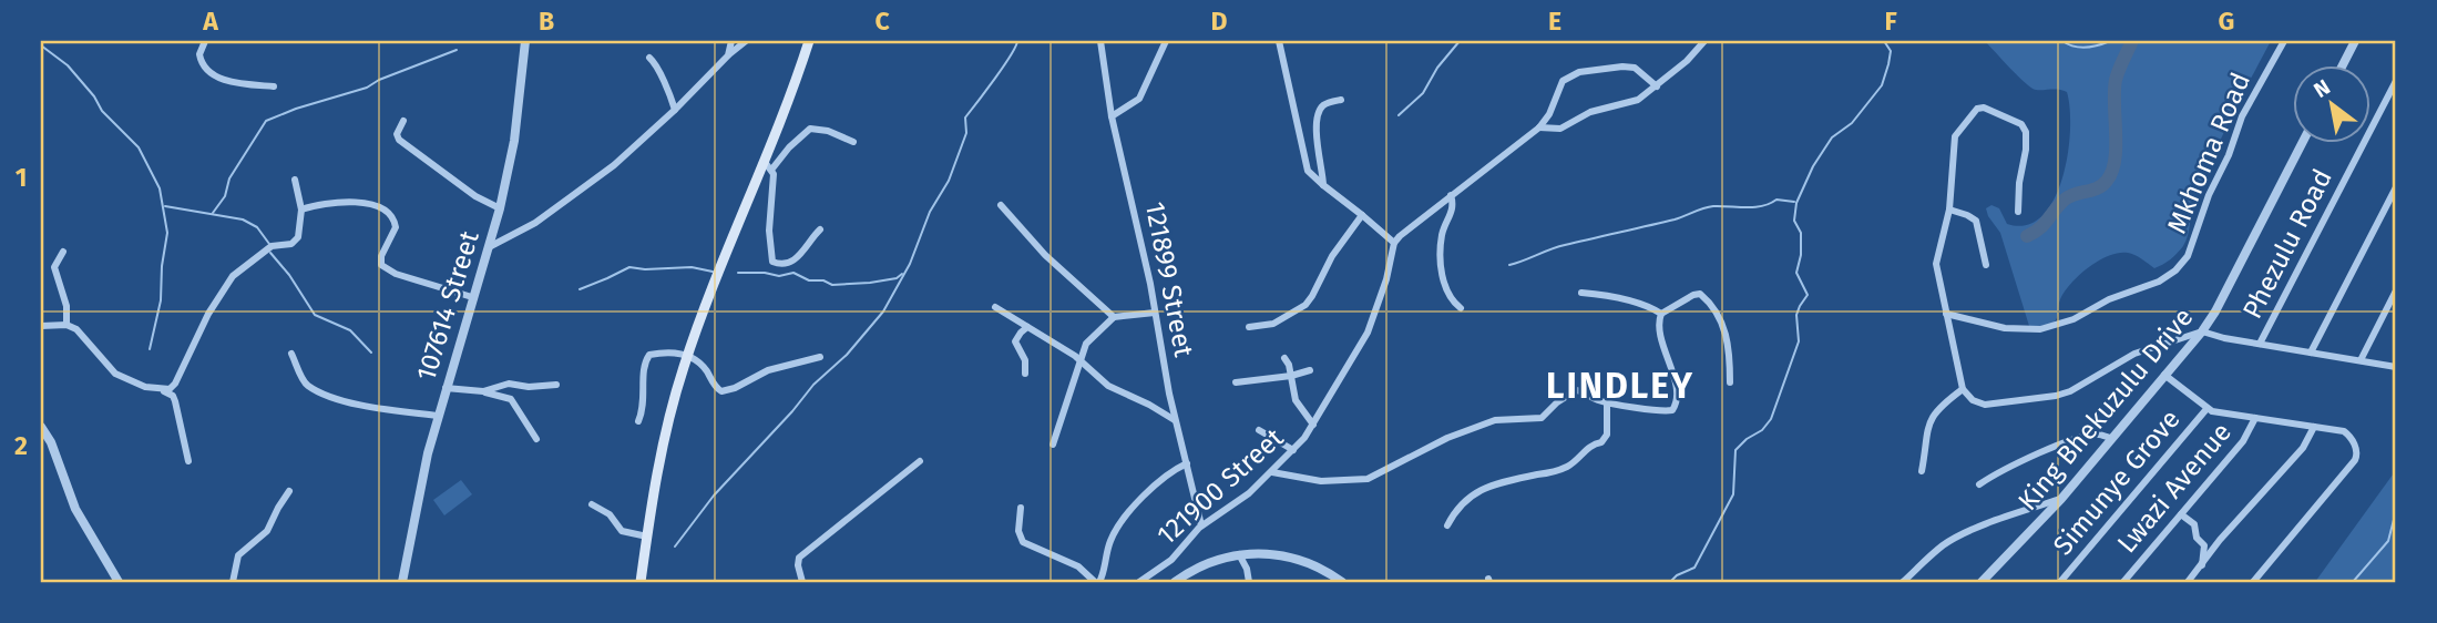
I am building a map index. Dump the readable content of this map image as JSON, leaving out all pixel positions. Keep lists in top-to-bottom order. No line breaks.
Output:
{"streets":{"street":["Mkhoma Road","Phezulu Road","121899 Street","107614 Street","King Bhekuzulu Drive","Simunye Grove","121900 Street","Lwazi Avenue"]},"crossings":[["121899 Street","121900 Street"]],"districts":["LINDLEY"],"north":"top left","grid":{"columns":["A","B","C","D","E","F","G"],"rows":["1","2"]}}
